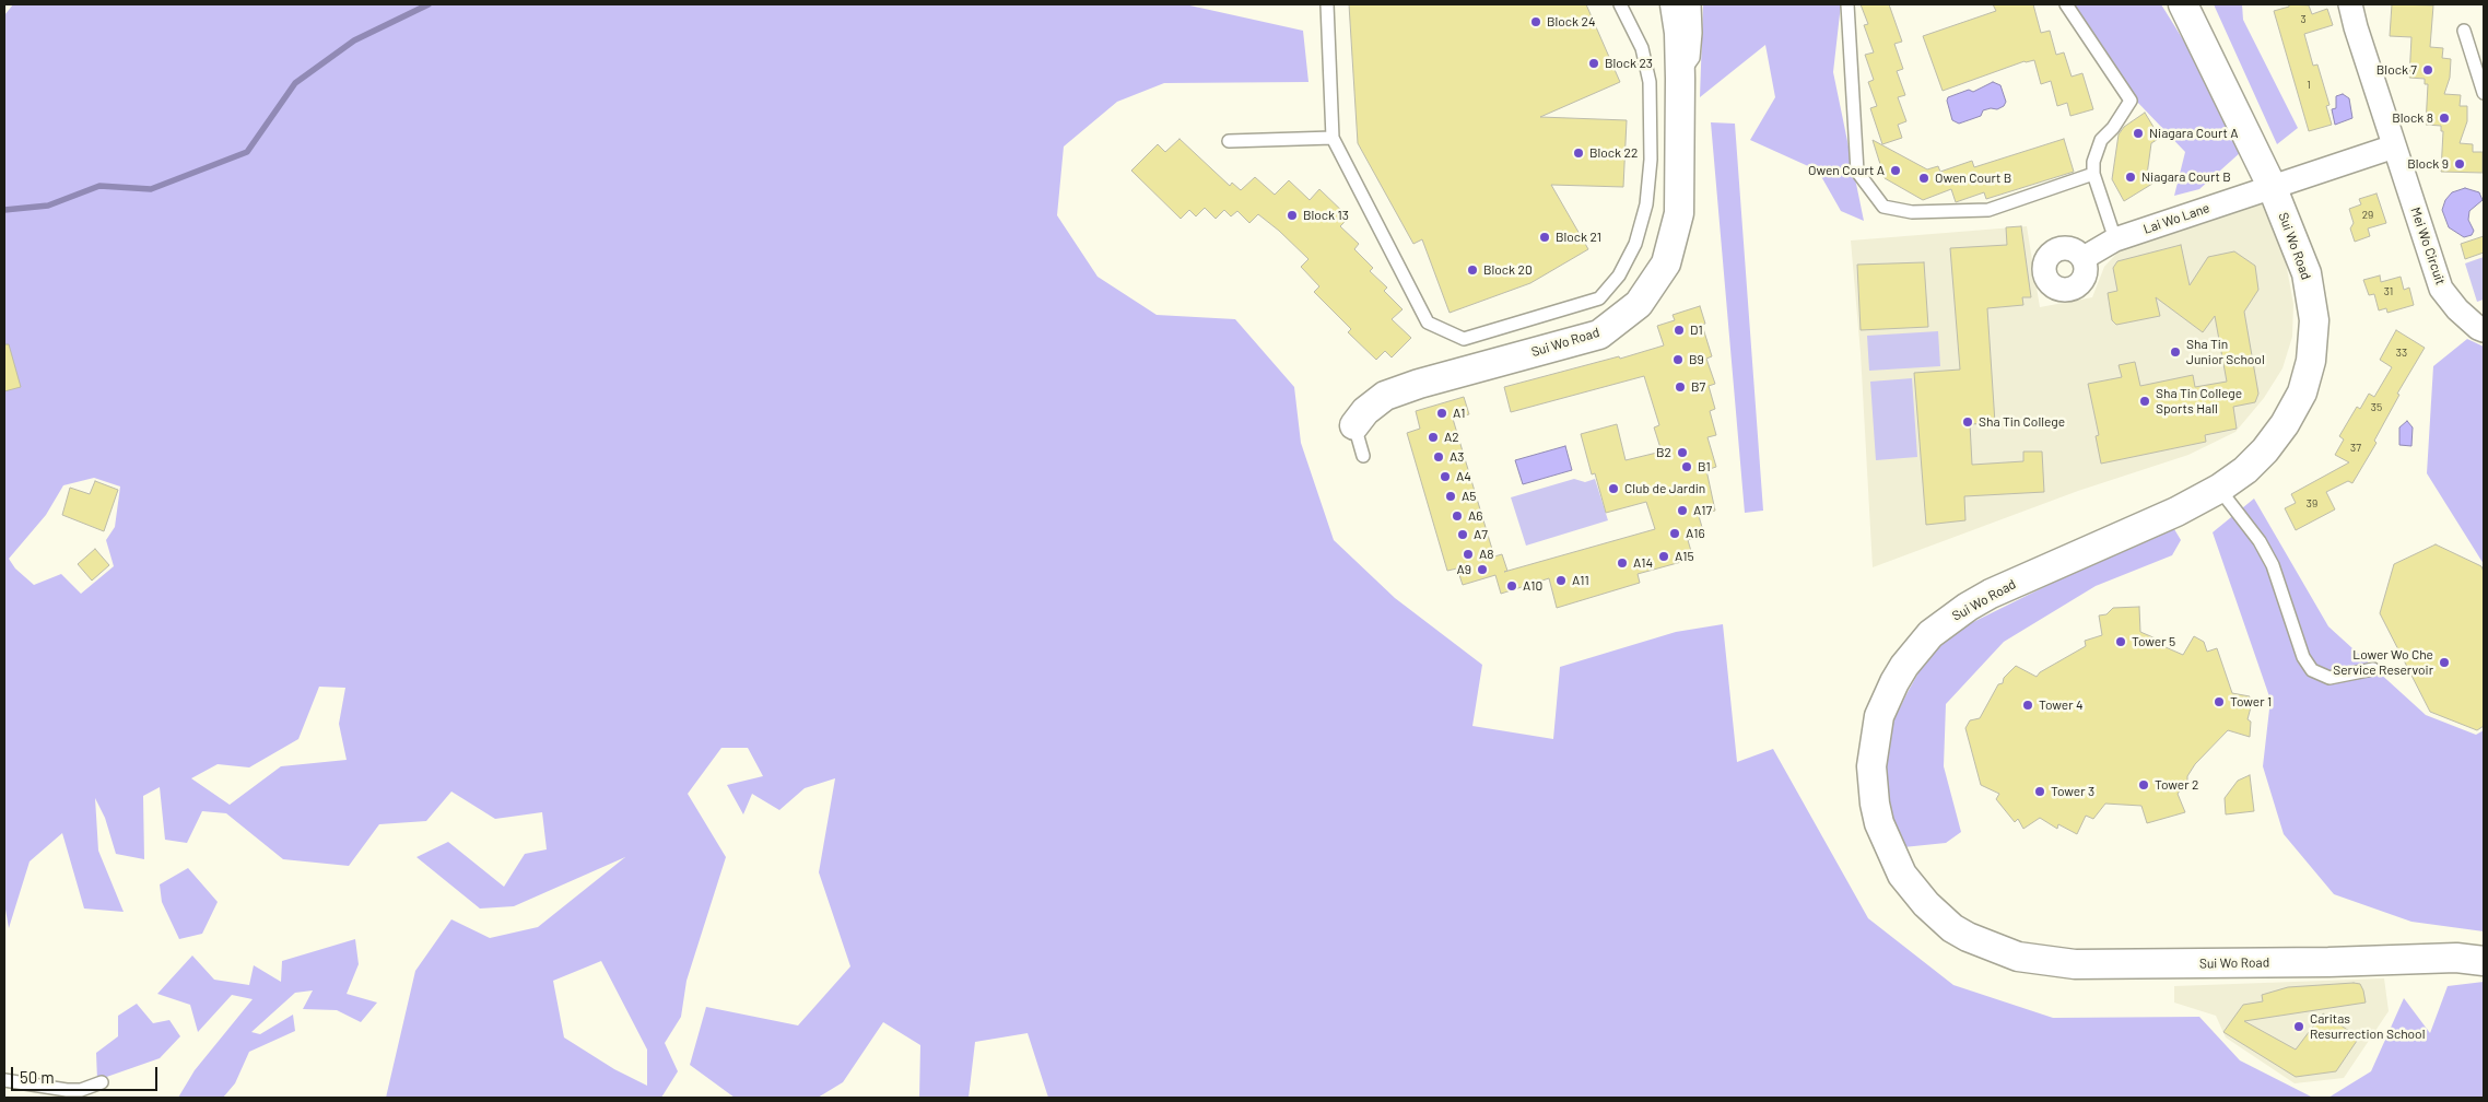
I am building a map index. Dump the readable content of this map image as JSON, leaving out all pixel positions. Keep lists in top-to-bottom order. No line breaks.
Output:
{"streets":{"street":["Lai Wo Lane","Sui Wo Road","Mei Wo Circuit"]},"crossings":[["Lai Wo Lane","Sui Wo Road"]],"places":["Block 24","Block 23","Block 7","Block 8","Niagara Court A","Block 22","Block 9","Owen Court A","Niagara Court B","Owen Court B","Block 13","Block 21","Block 20","D1","Sha Tin Junior School","B9","B7","Sha Tin College Sports Hall","A1","Sha Tin College","A2","B2","A3","B1","A4","Club de Jardin","A5","A17","A6","A16","A7","A8","A15","A14","A9","A11","A10","Tower 5","Lower Wo Che Service Reservoir","Tower 1","Tower 4","Tower 2","Tower 3","Caritas Resurrection School"],"house_numbers":["3","1","29","31","33","35","37","39"],"scale_bar":"50 m"}
